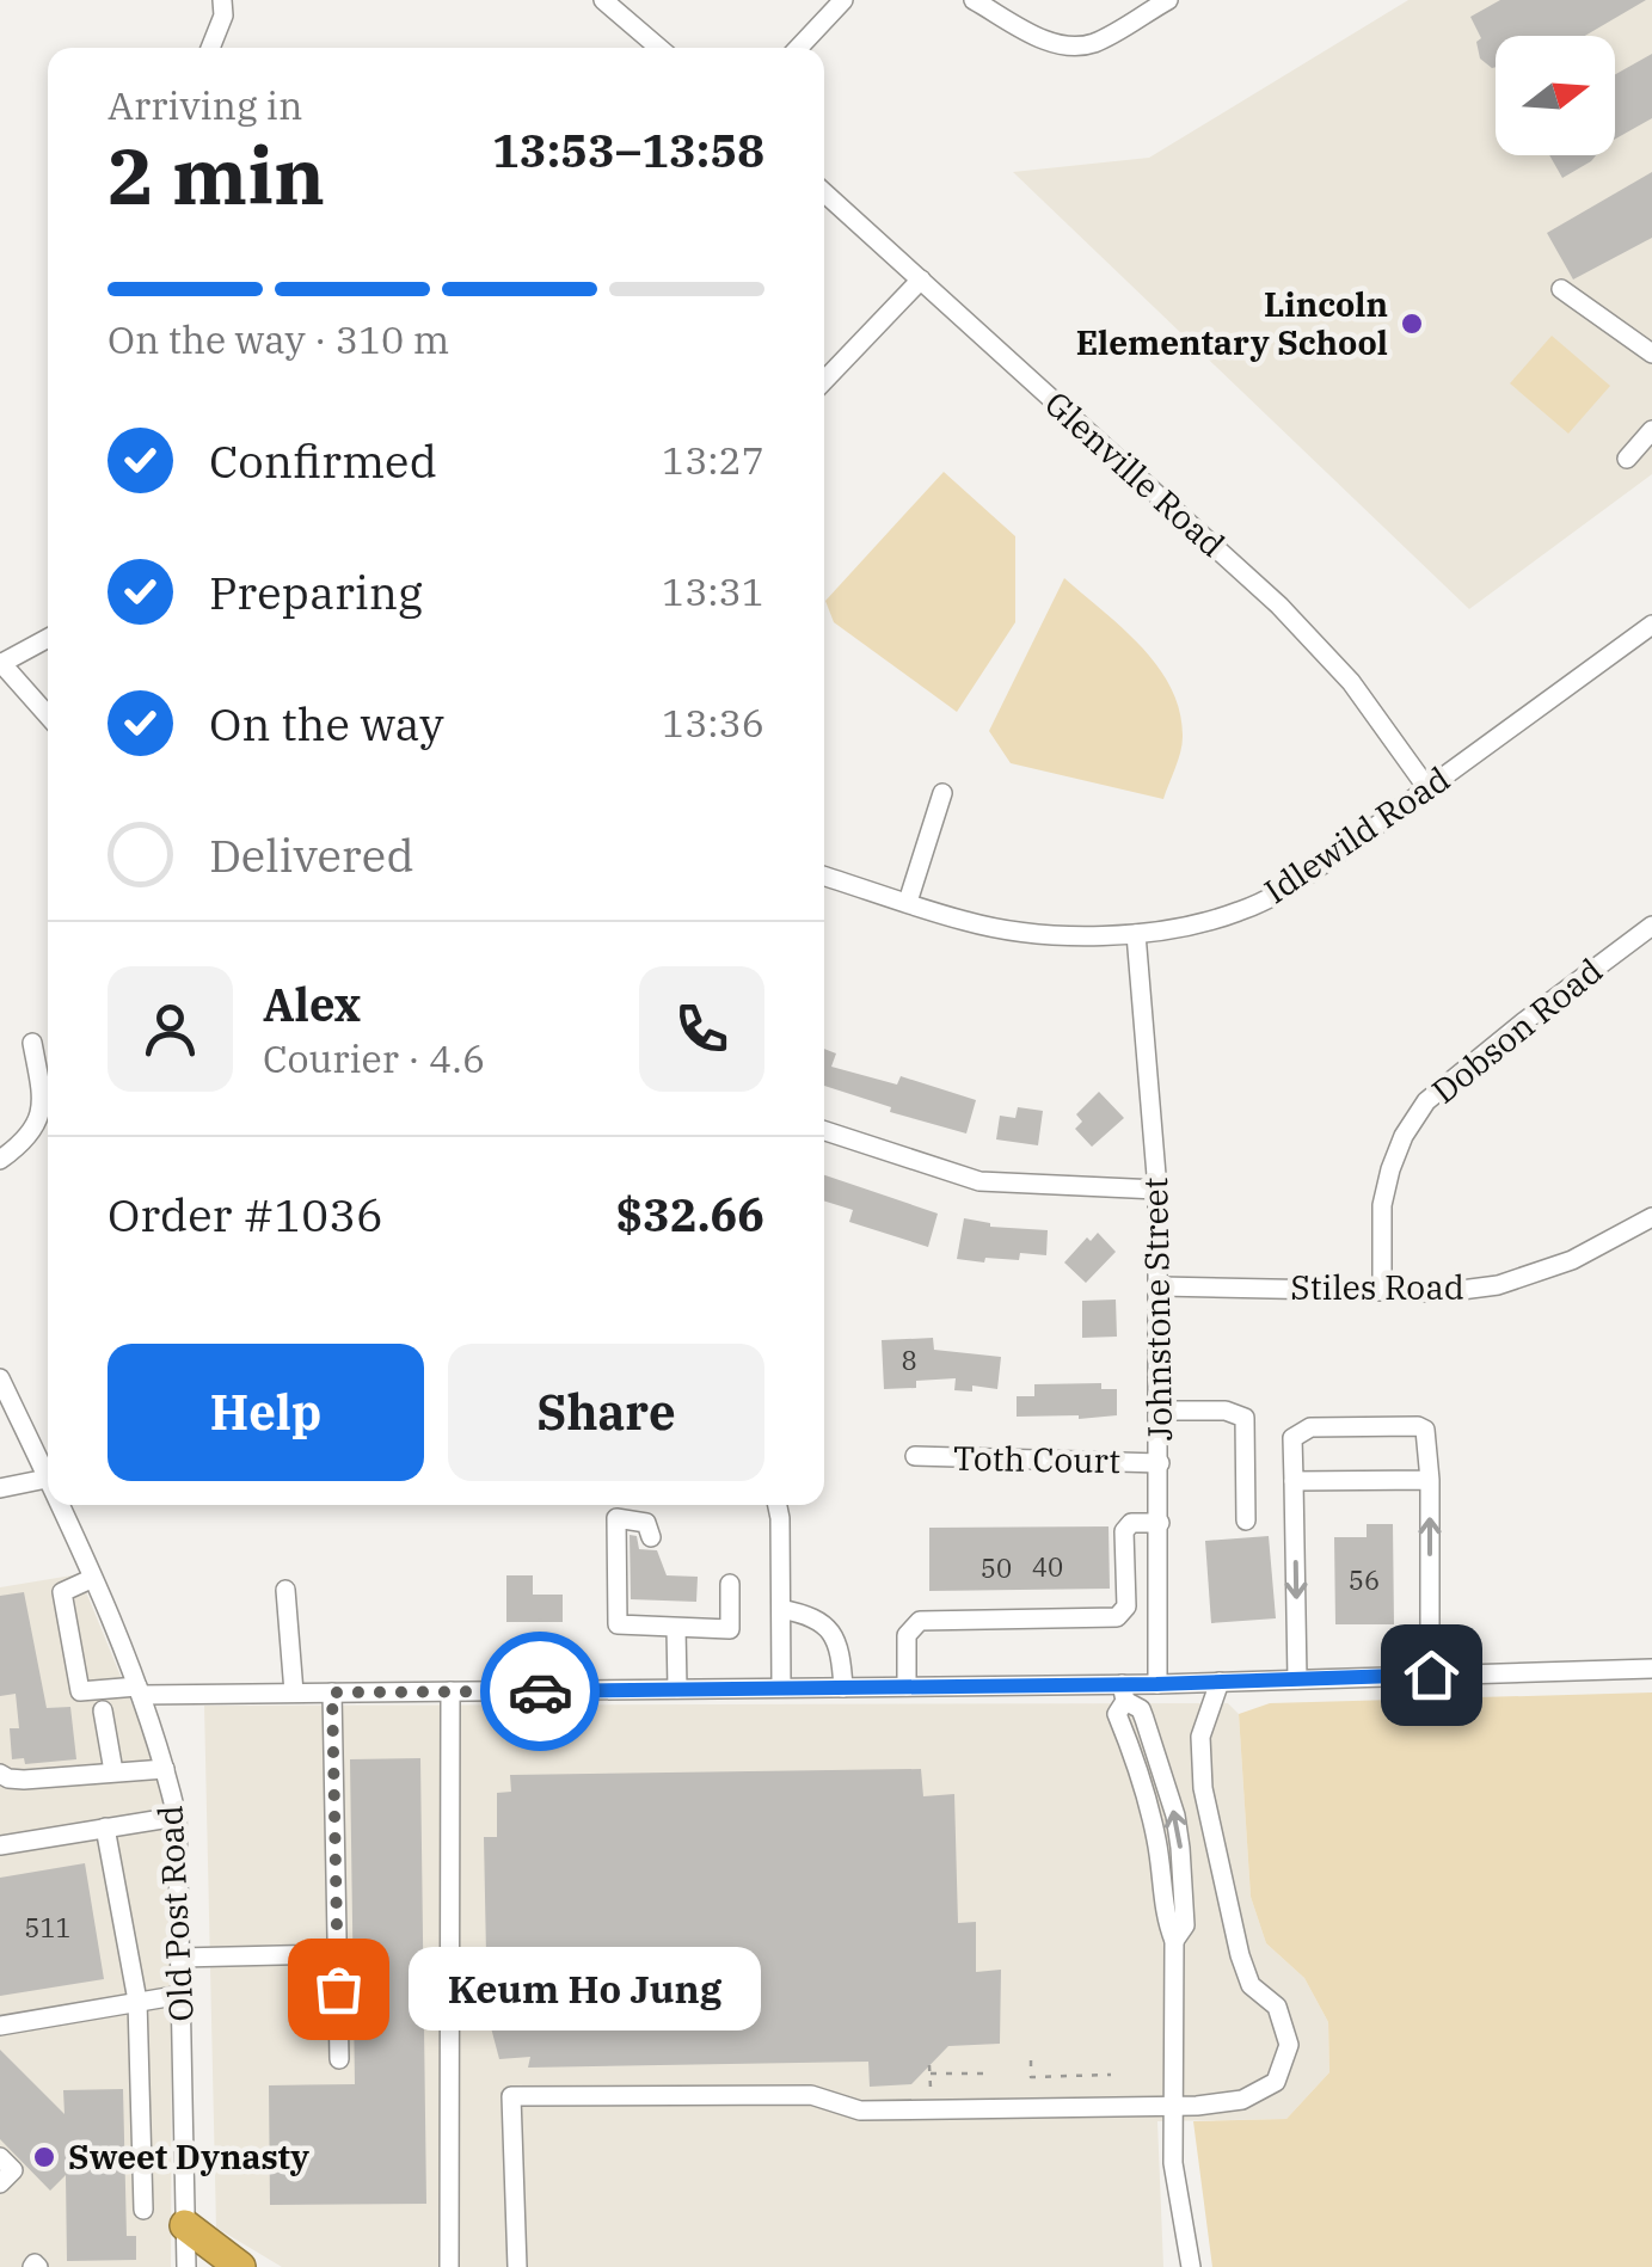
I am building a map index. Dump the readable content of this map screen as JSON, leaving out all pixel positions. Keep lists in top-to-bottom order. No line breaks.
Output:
{"streets":{"street":["Glenville Road","Idlewild Road","Dobson Road","Stiles Road","Johnstone Street","Toth Court","Old Post Road"]},"crossings":[["Glenville Road","Idlewild Road"],["Idlewild Road","Johnstone Street"],["Dobson Road","Stiles Road"],["Stiles Road","Johnstone Street"],["Johnstone Street","Toth Court"]],"places":["Lincoln Elementary School","Keum Ho Jung","Sweet Dynasty"],"house_numbers":["8","40","50","56","511"],"north":"right","page":{"heading":["2 min","Arriving in","13:53–13:58"],"panel":["Alex","Courier · 4.6","Order #1036","$32.66"],"bar":"On the way · 310 m","list":[["Confirmed","13:27"],["Preparing","13:31"],["On the way","13:36"],"Delivered"],"buttons":["Help","Share"],"bubble":"Keum Ho Jung"}}
